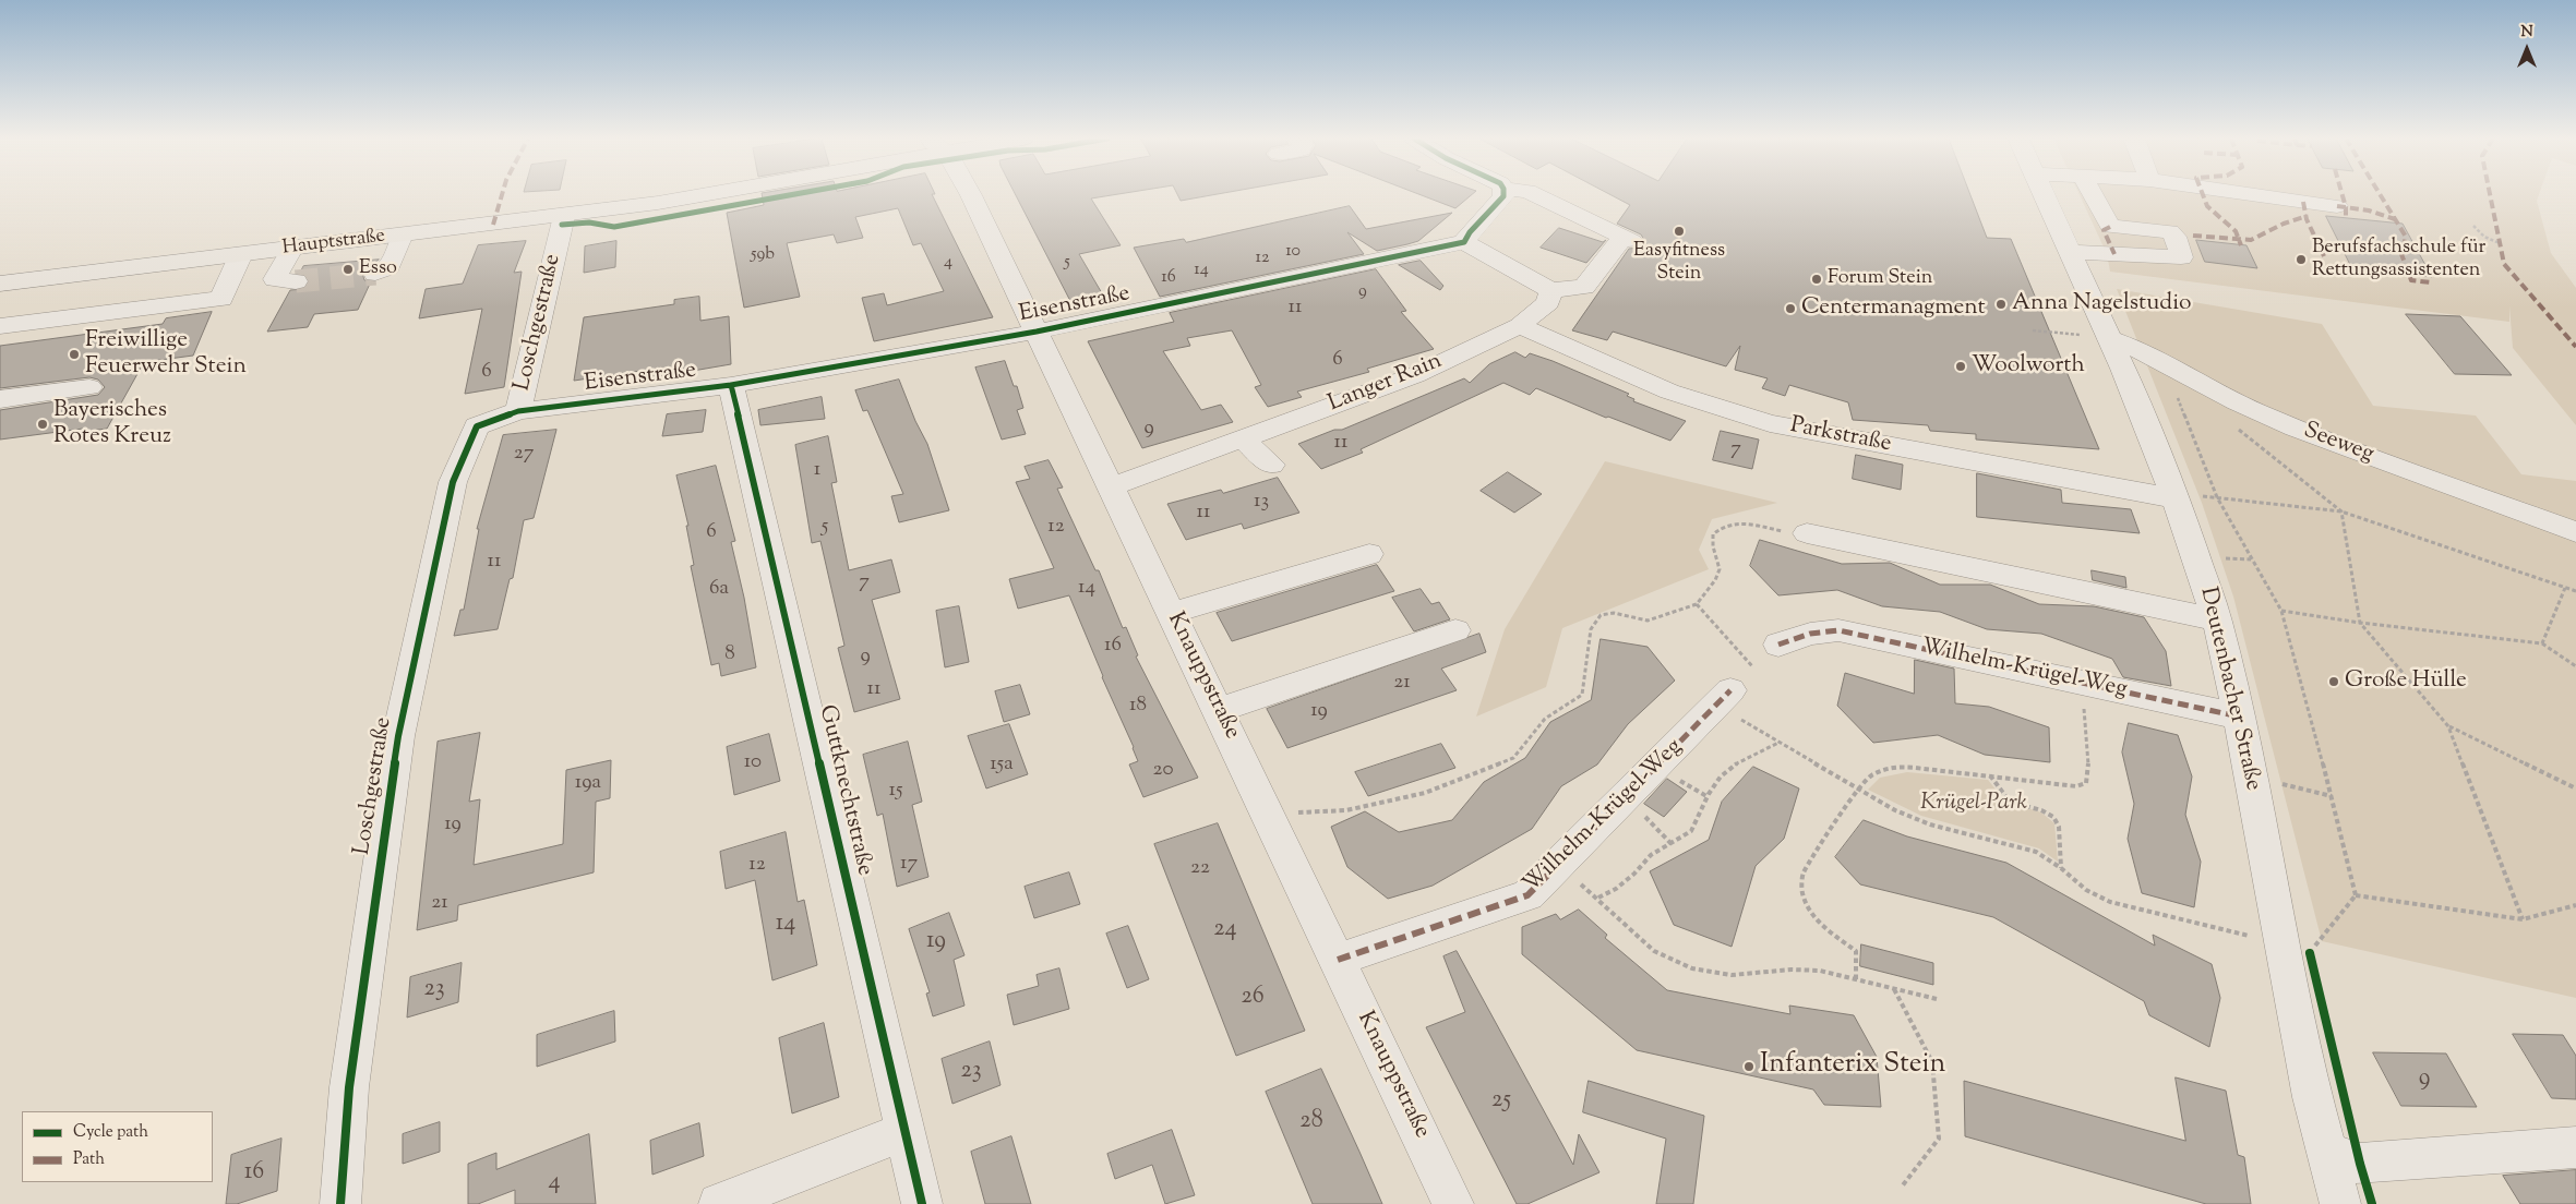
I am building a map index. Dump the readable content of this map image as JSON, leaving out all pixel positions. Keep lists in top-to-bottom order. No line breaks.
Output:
{"streets":{"main road":["Hauptstraße"],"street":["Eisenstraße","Loschgestraße","Langer Rain","Parkstraße","Seeweg","Wilhelm-Krügel-Weg","Knauppstraße","Deutenbacher Straße","Guttknechtstraße"]},"crossings":[["Hauptstraße","Loschgestraße"],["Eisenstraße","Loschgestraße"],["Eisenstraße","Knauppstraße"],["Eisenstraße","Guttknechtstraße"],["Langer Rain","Parkstraße"],["Langer Rain","Knauppstraße"],["Parkstraße","Deutenbacher Straße"],["Seeweg","Deutenbacher Straße"],["Wilhelm-Krügel-Weg","Knauppstraße"],["Wilhelm-Krügel-Weg","Deutenbacher Straße"]],"parks":["Krügel-Park"],"places":["Easyfitness Stein","Berufsfachschule für Rettungsassistenten","Esso","Forum Stein","Anna Nagelstudio","Centermanagment","Freiwillige Feuerwehr Stein","Woolworth","Bayerisches Rotes Kreuz","Große Hülle","Infanterix Stein"],"house_numbers":["10","59b","12","4","5","14","16","9","11","6","6","9","11","7","27","1","13","11","5","12","6","11","7","14","6a","16","8","9","21","11","18","19","10","15a","20","19a","15","19","17","12","22","21","14","24","19","23","26","23","9","25","28","16","4"],"legend":["Cycle path","Path"],"north":"top"}
